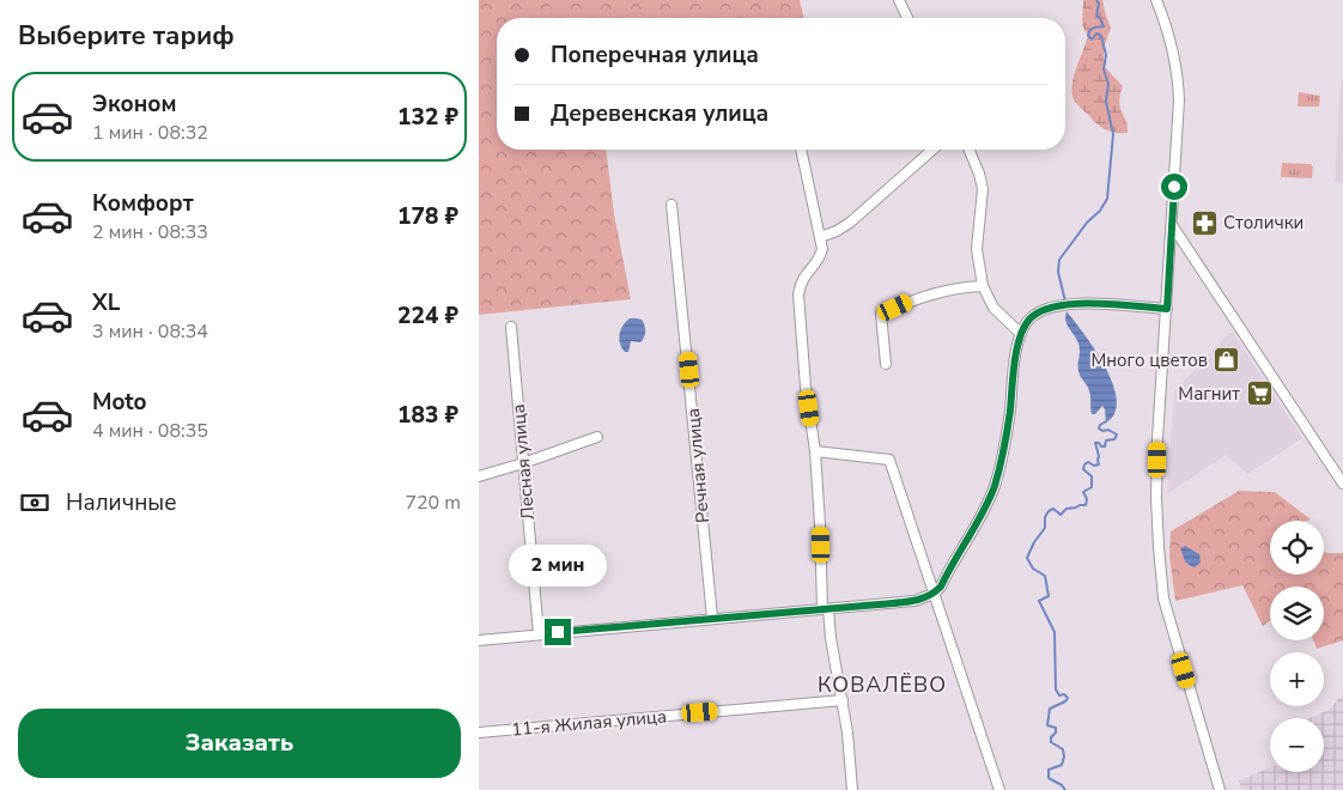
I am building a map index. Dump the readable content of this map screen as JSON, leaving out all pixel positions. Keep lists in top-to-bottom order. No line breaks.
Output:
{"streets":{"street":["Лесная улица","Речная улица","11-я Жилая улица"]},"districts":["КОВАЛЁВО"],"places":{"pharmacy":["Столички"],"shop":["Много цветов"],"supermarket":["Магнит"]},"page":{"heading":"Выберите тариф","banner":["Поперечная улица","Деревенская улица"],"list":[{"name":"Эконом","note":"1 мин · 08:32","value":"132 ₽"},{"name":"Комфорт","note":"2 мин · 08:33","value":"178 ₽"},{"name":"XL","note":"3 мин · 08:34","value":"224 ₽"},{"name":"Moto","note":"4 мин · 08:35","value":"183 ₽"}],"pay":["Наличные","720 m"],"map_buttons":["+","−"],"bubble":"2 мин","buttons":"Заказать"}}
